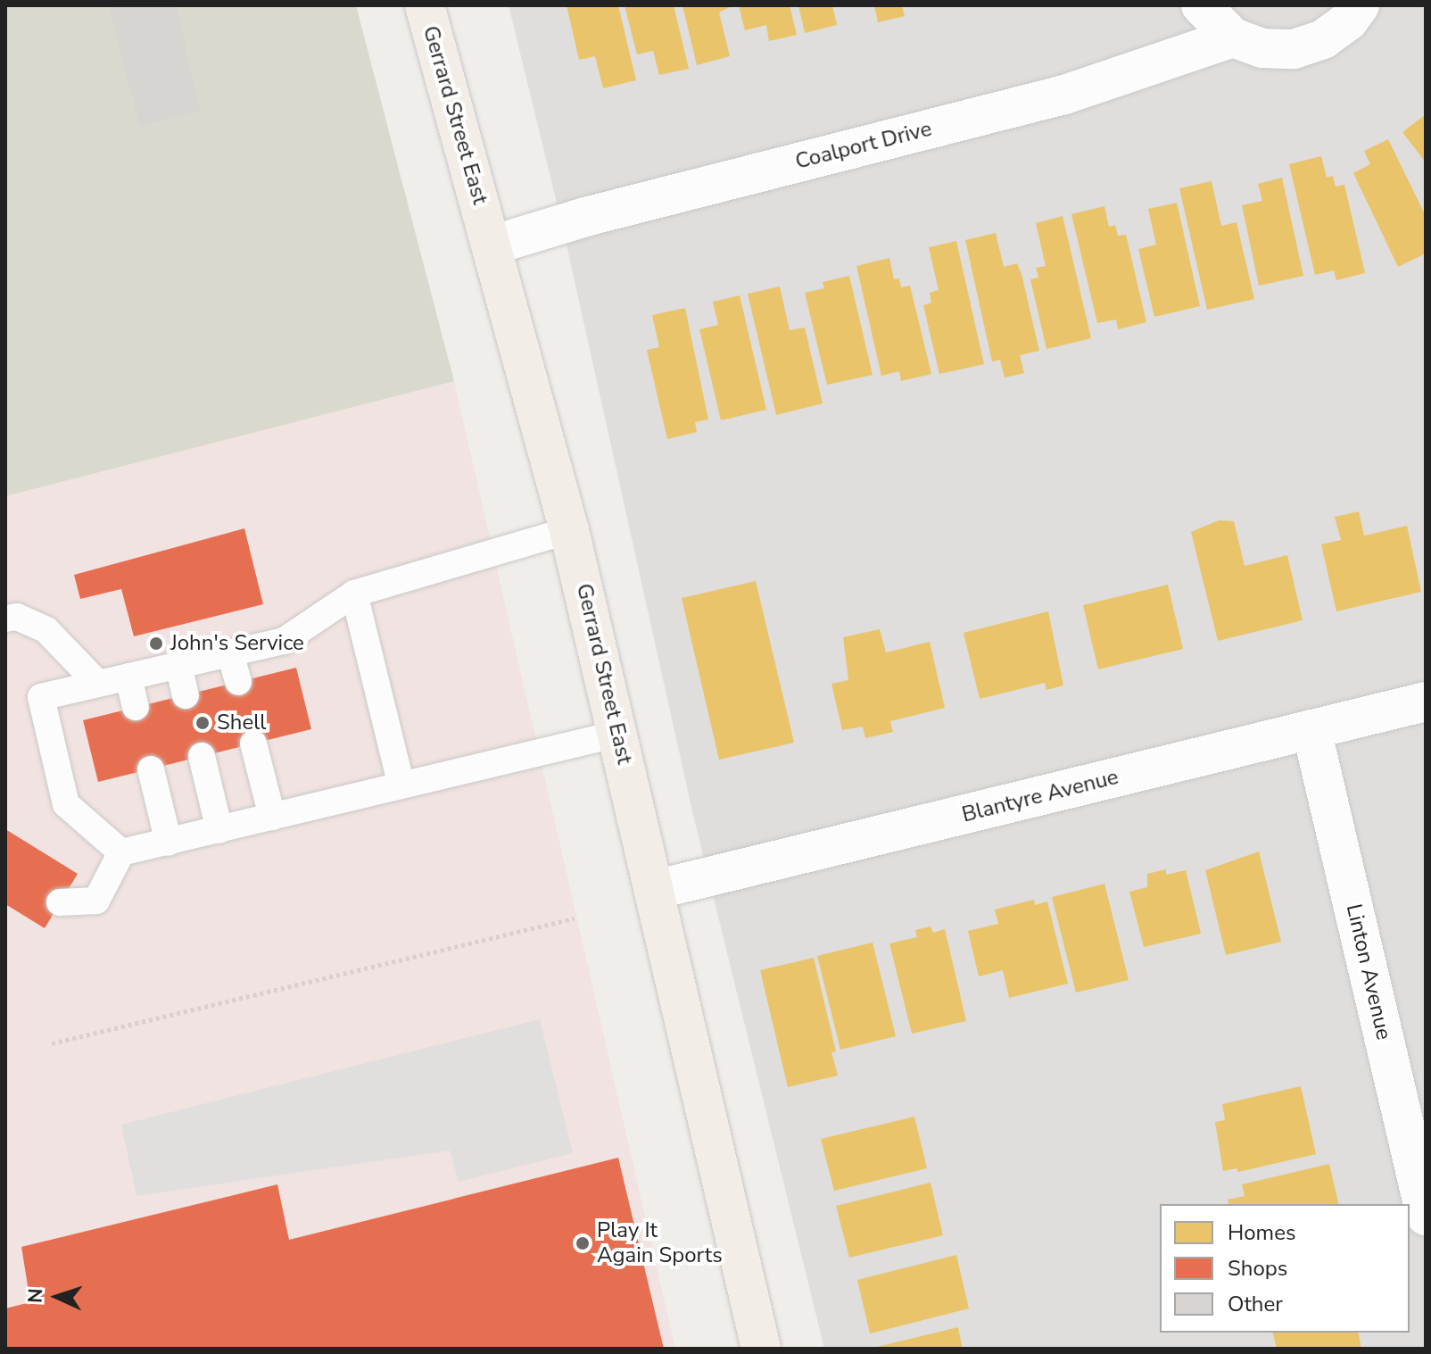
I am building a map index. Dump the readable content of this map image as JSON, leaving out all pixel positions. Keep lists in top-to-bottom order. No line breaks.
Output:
{"streets":{"main road":["Gerrard Street East"],"street":["Coalport Drive","Blantyre Avenue","Linton Avenue"]},"crossings":[["Gerrard Street East","Coalport Drive"],["Gerrard Street East","Blantyre Avenue"],["Blantyre Avenue","Linton Avenue"]],"places":["John's Service","Shell","Play It Again Sports"],"legend":["Homes","Shops","Other"],"north":"left"}
